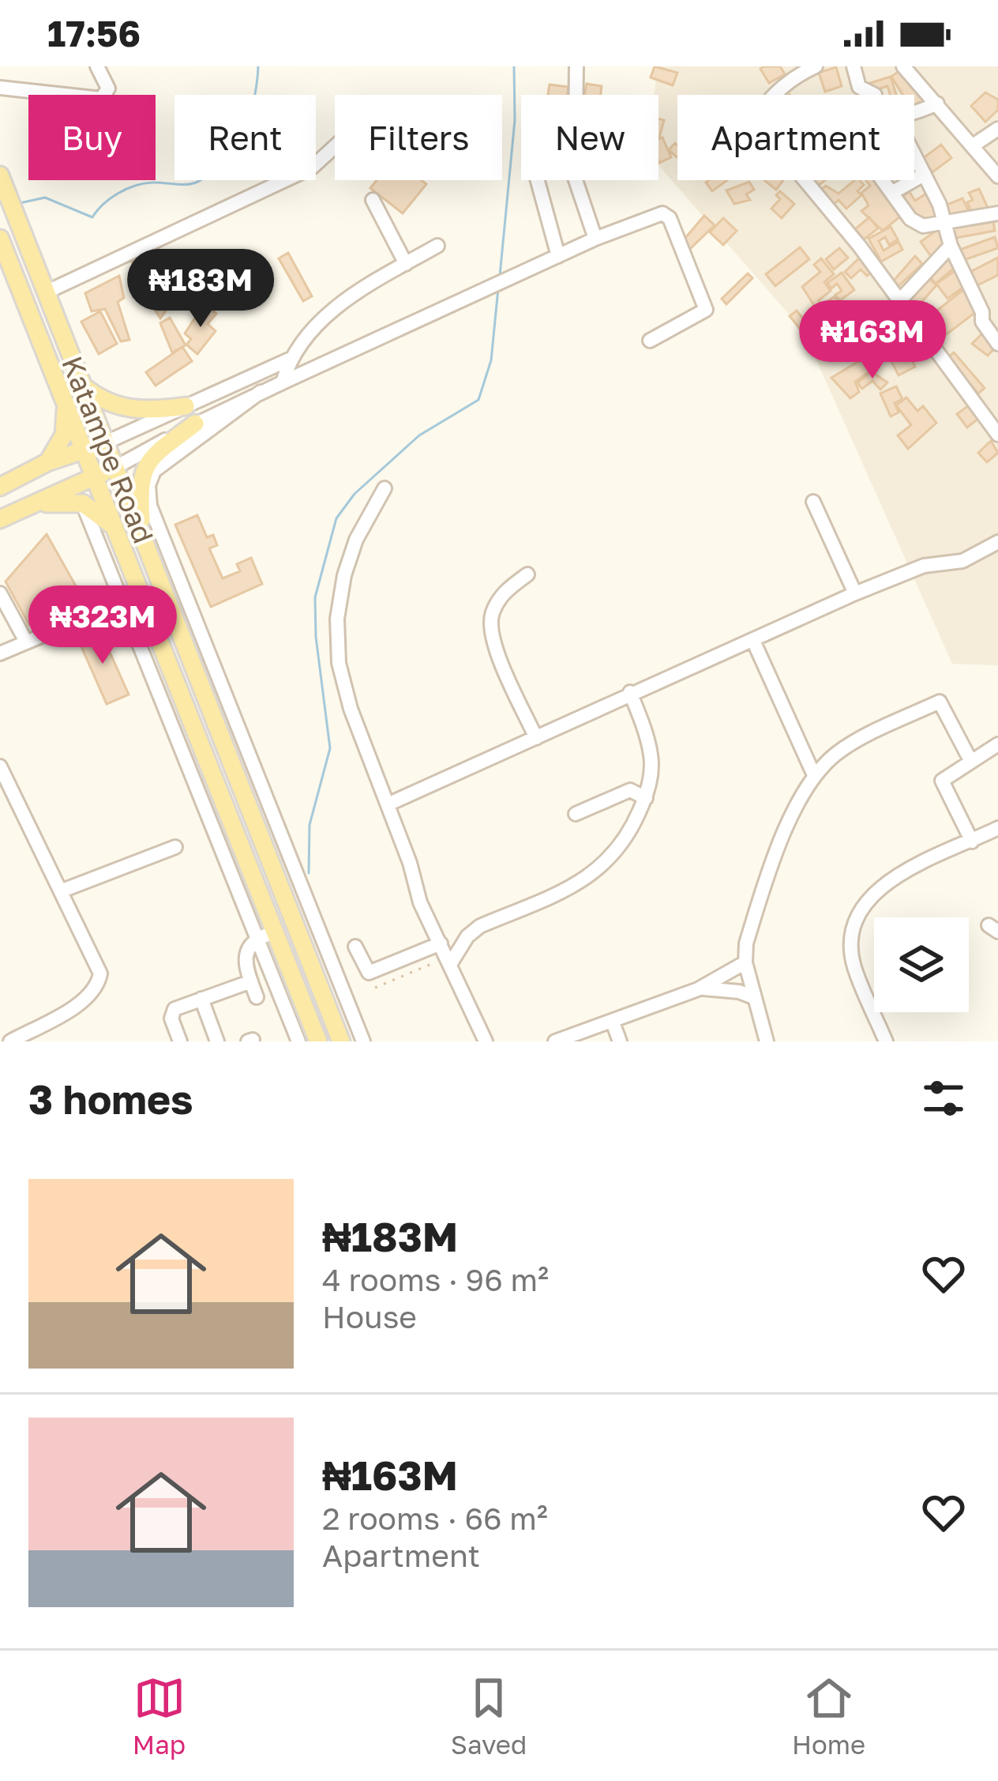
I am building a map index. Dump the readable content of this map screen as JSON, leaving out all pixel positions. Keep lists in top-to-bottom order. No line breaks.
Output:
{"streets":{"main road":["Katampe Road"]},"page":{"status":"17:56","chip":["Buy","Rent","Filters","New","Apartment"],"price":["₦183M","₦163M","₦323M"],"heading":"3 homes","list":[{"name":"₦183M","note":"4 rooms · 96 m² · House"},{"name":"₦163M","note":"2 rooms · 66 m² · Apartment"}],"tabs":["Map","Saved","Home"]}}
